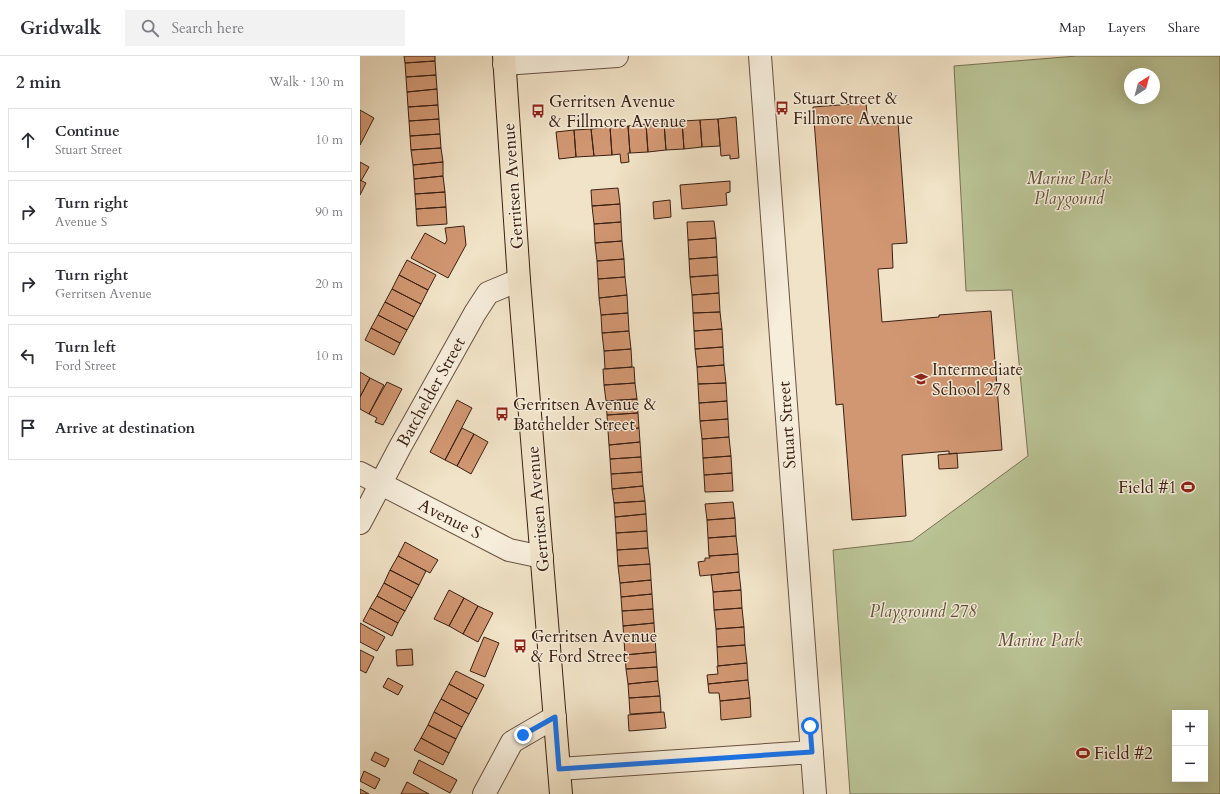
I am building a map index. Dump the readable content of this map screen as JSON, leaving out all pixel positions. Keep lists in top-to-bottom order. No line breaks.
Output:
{"streets":{"main road":["Gerritsen Avenue"],"street":["Batchelder Street","Stuart Street","Avenue S"]},"crossings":[["Gerritsen Avenue","Batchelder Street"],["Gerritsen Avenue","Avenue S"],["Batchelder Street","Avenue S"]],"parks":["Marine Park Playgound","Playground 278","Marine Park"],"places":{"bus stop":["Stuart Street & Fillmore Avenue","Gerritsen Avenue & Fillmore Avenue","Gerritsen Avenue & Batchelder Street","Gerritsen Avenue & Ford Street"],"school or university":["Intermediate School 278"],"sports":["Field #1","Field #2"]},"north":"top right","page":{"header":"Gridwalk","search":"Search here","nav":["Map","Layers","Share"],"heading":["2 min","Walk · 130 m"],"list":[["Continue","Stuart Street","10 m"],["Turn right","Avenue S","90 m"],["Turn right","Gerritsen Avenue","20 m"],["Turn left","Ford Street","10 m"],"Arrive at destination"],"map_buttons":["+","−"]}}
